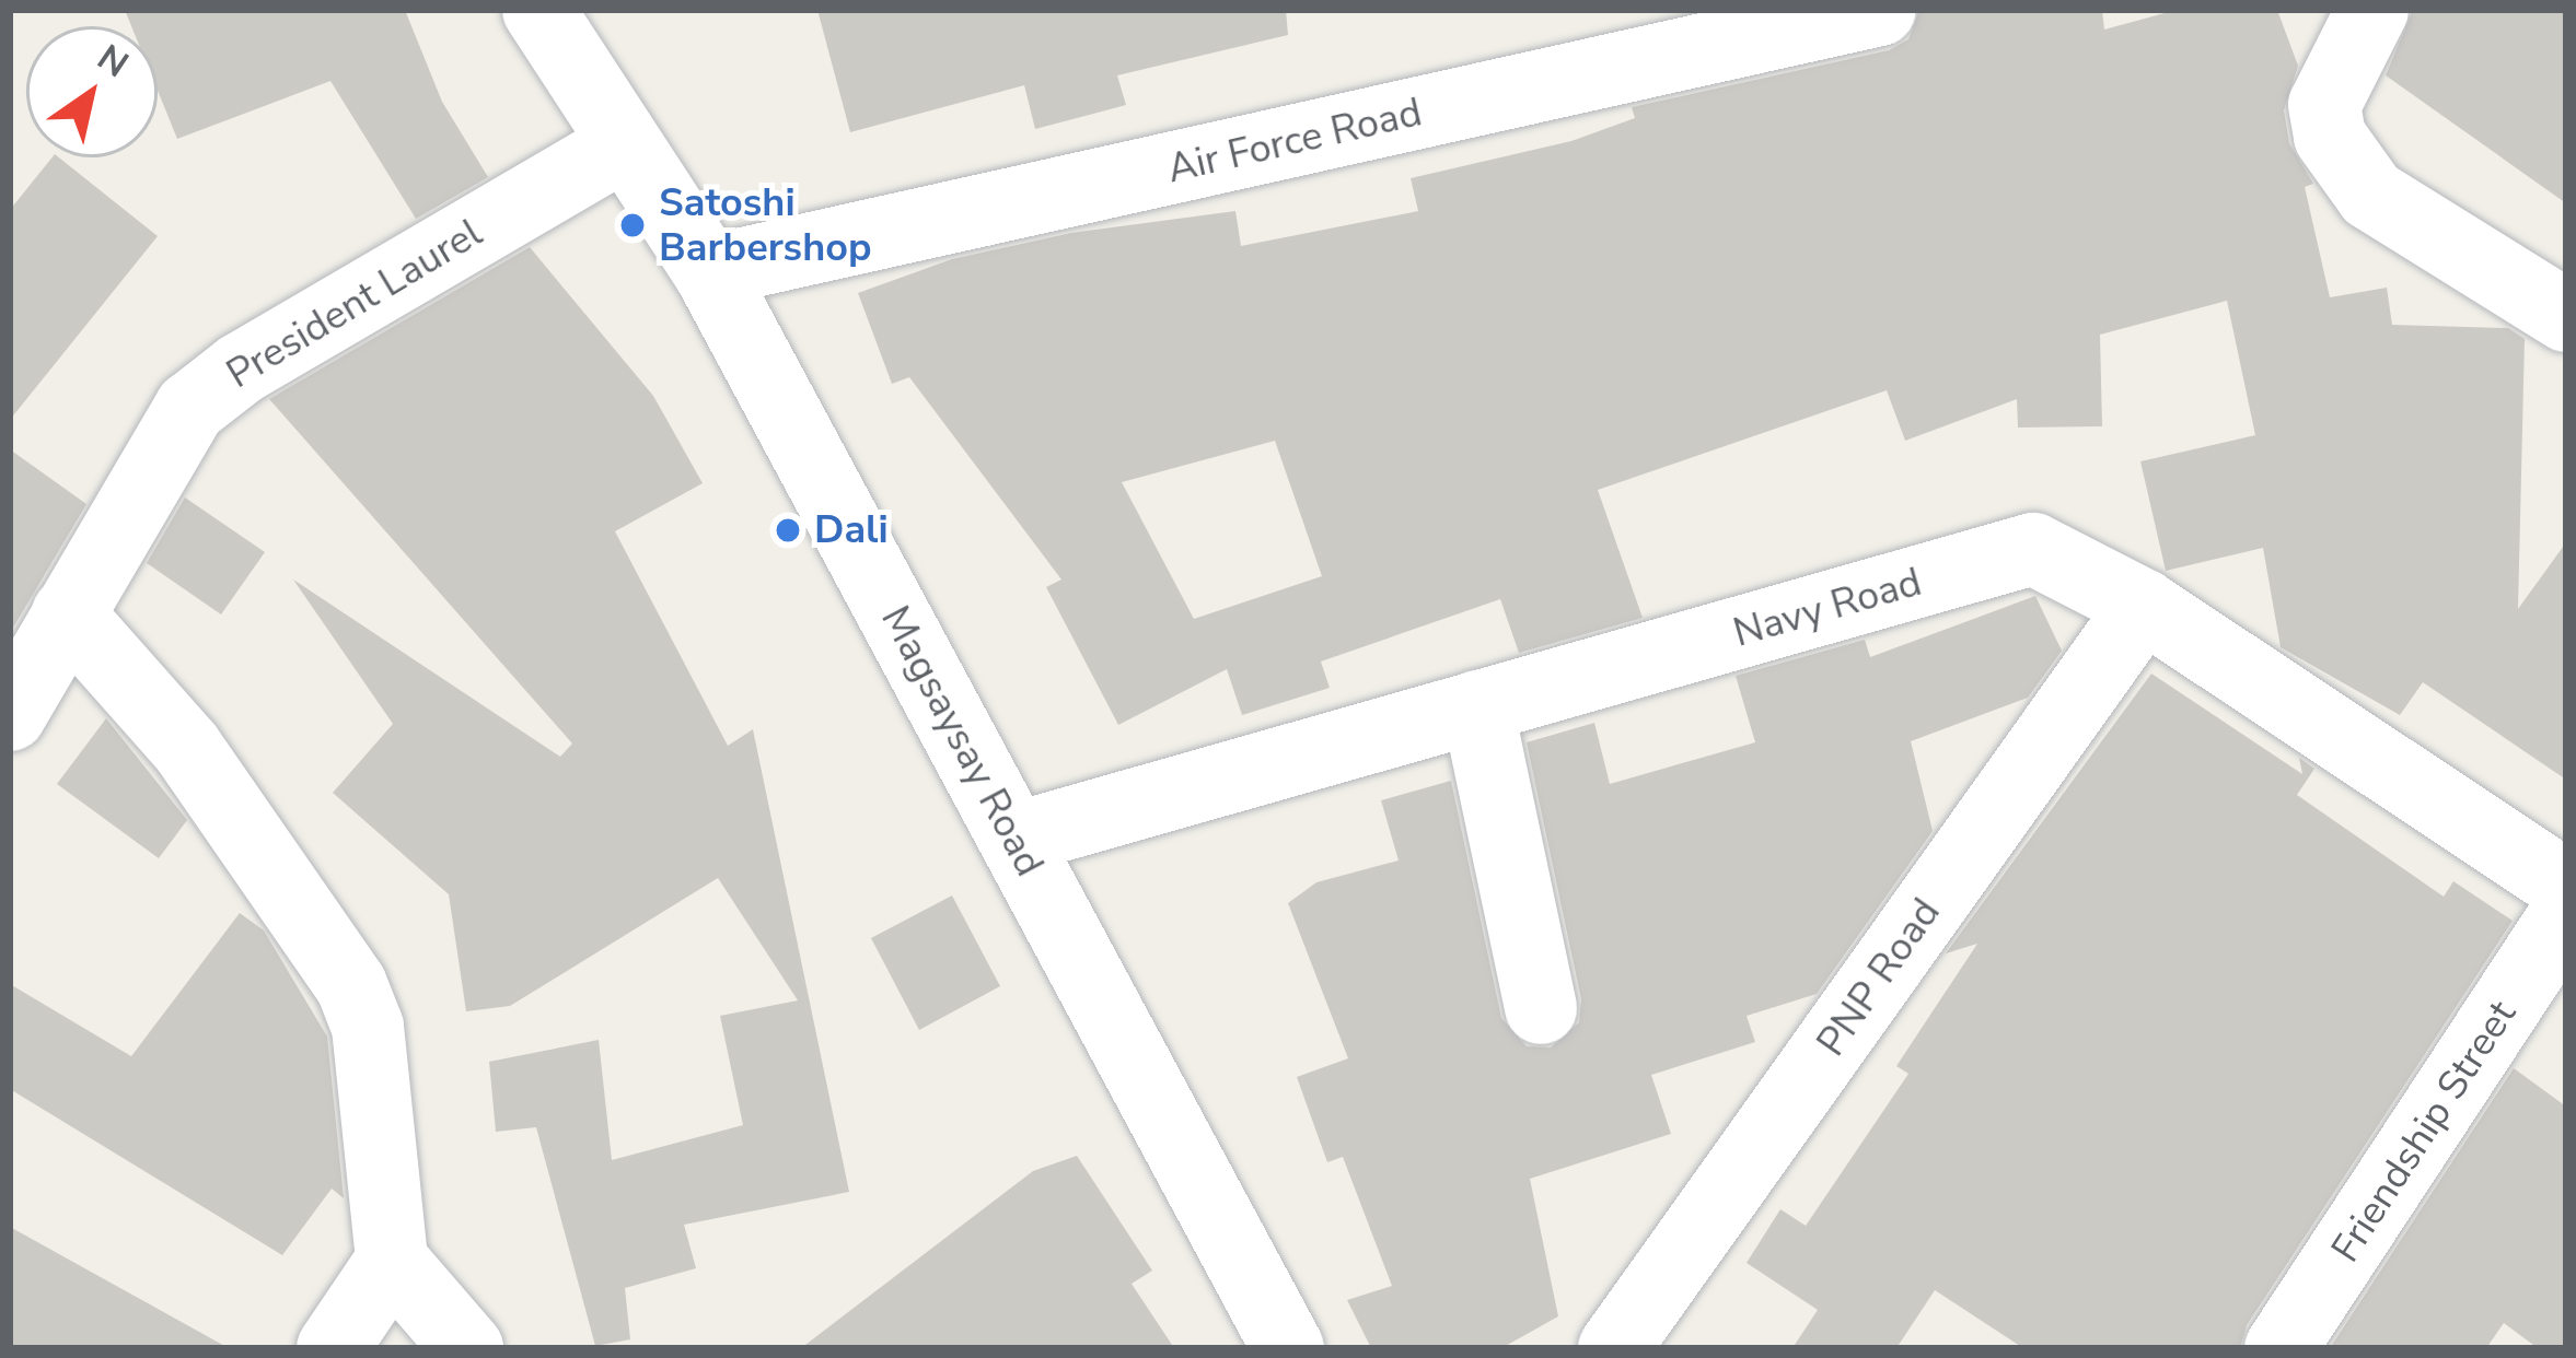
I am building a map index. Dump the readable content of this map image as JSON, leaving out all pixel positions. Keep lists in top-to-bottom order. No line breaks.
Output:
{"streets":{"street":["Air Force Road","President Laurel","Navy Road","Magsaysay Road","PNP Road","Friendship Street"]},"crossings":[["Air Force Road","Magsaysay Road"],["President Laurel","Magsaysay Road"],["Navy Road","Magsaysay Road"],["Navy Road","PNP Road"]],"places":["Satoshi Barbershop","Dali"],"north":"top right"}
